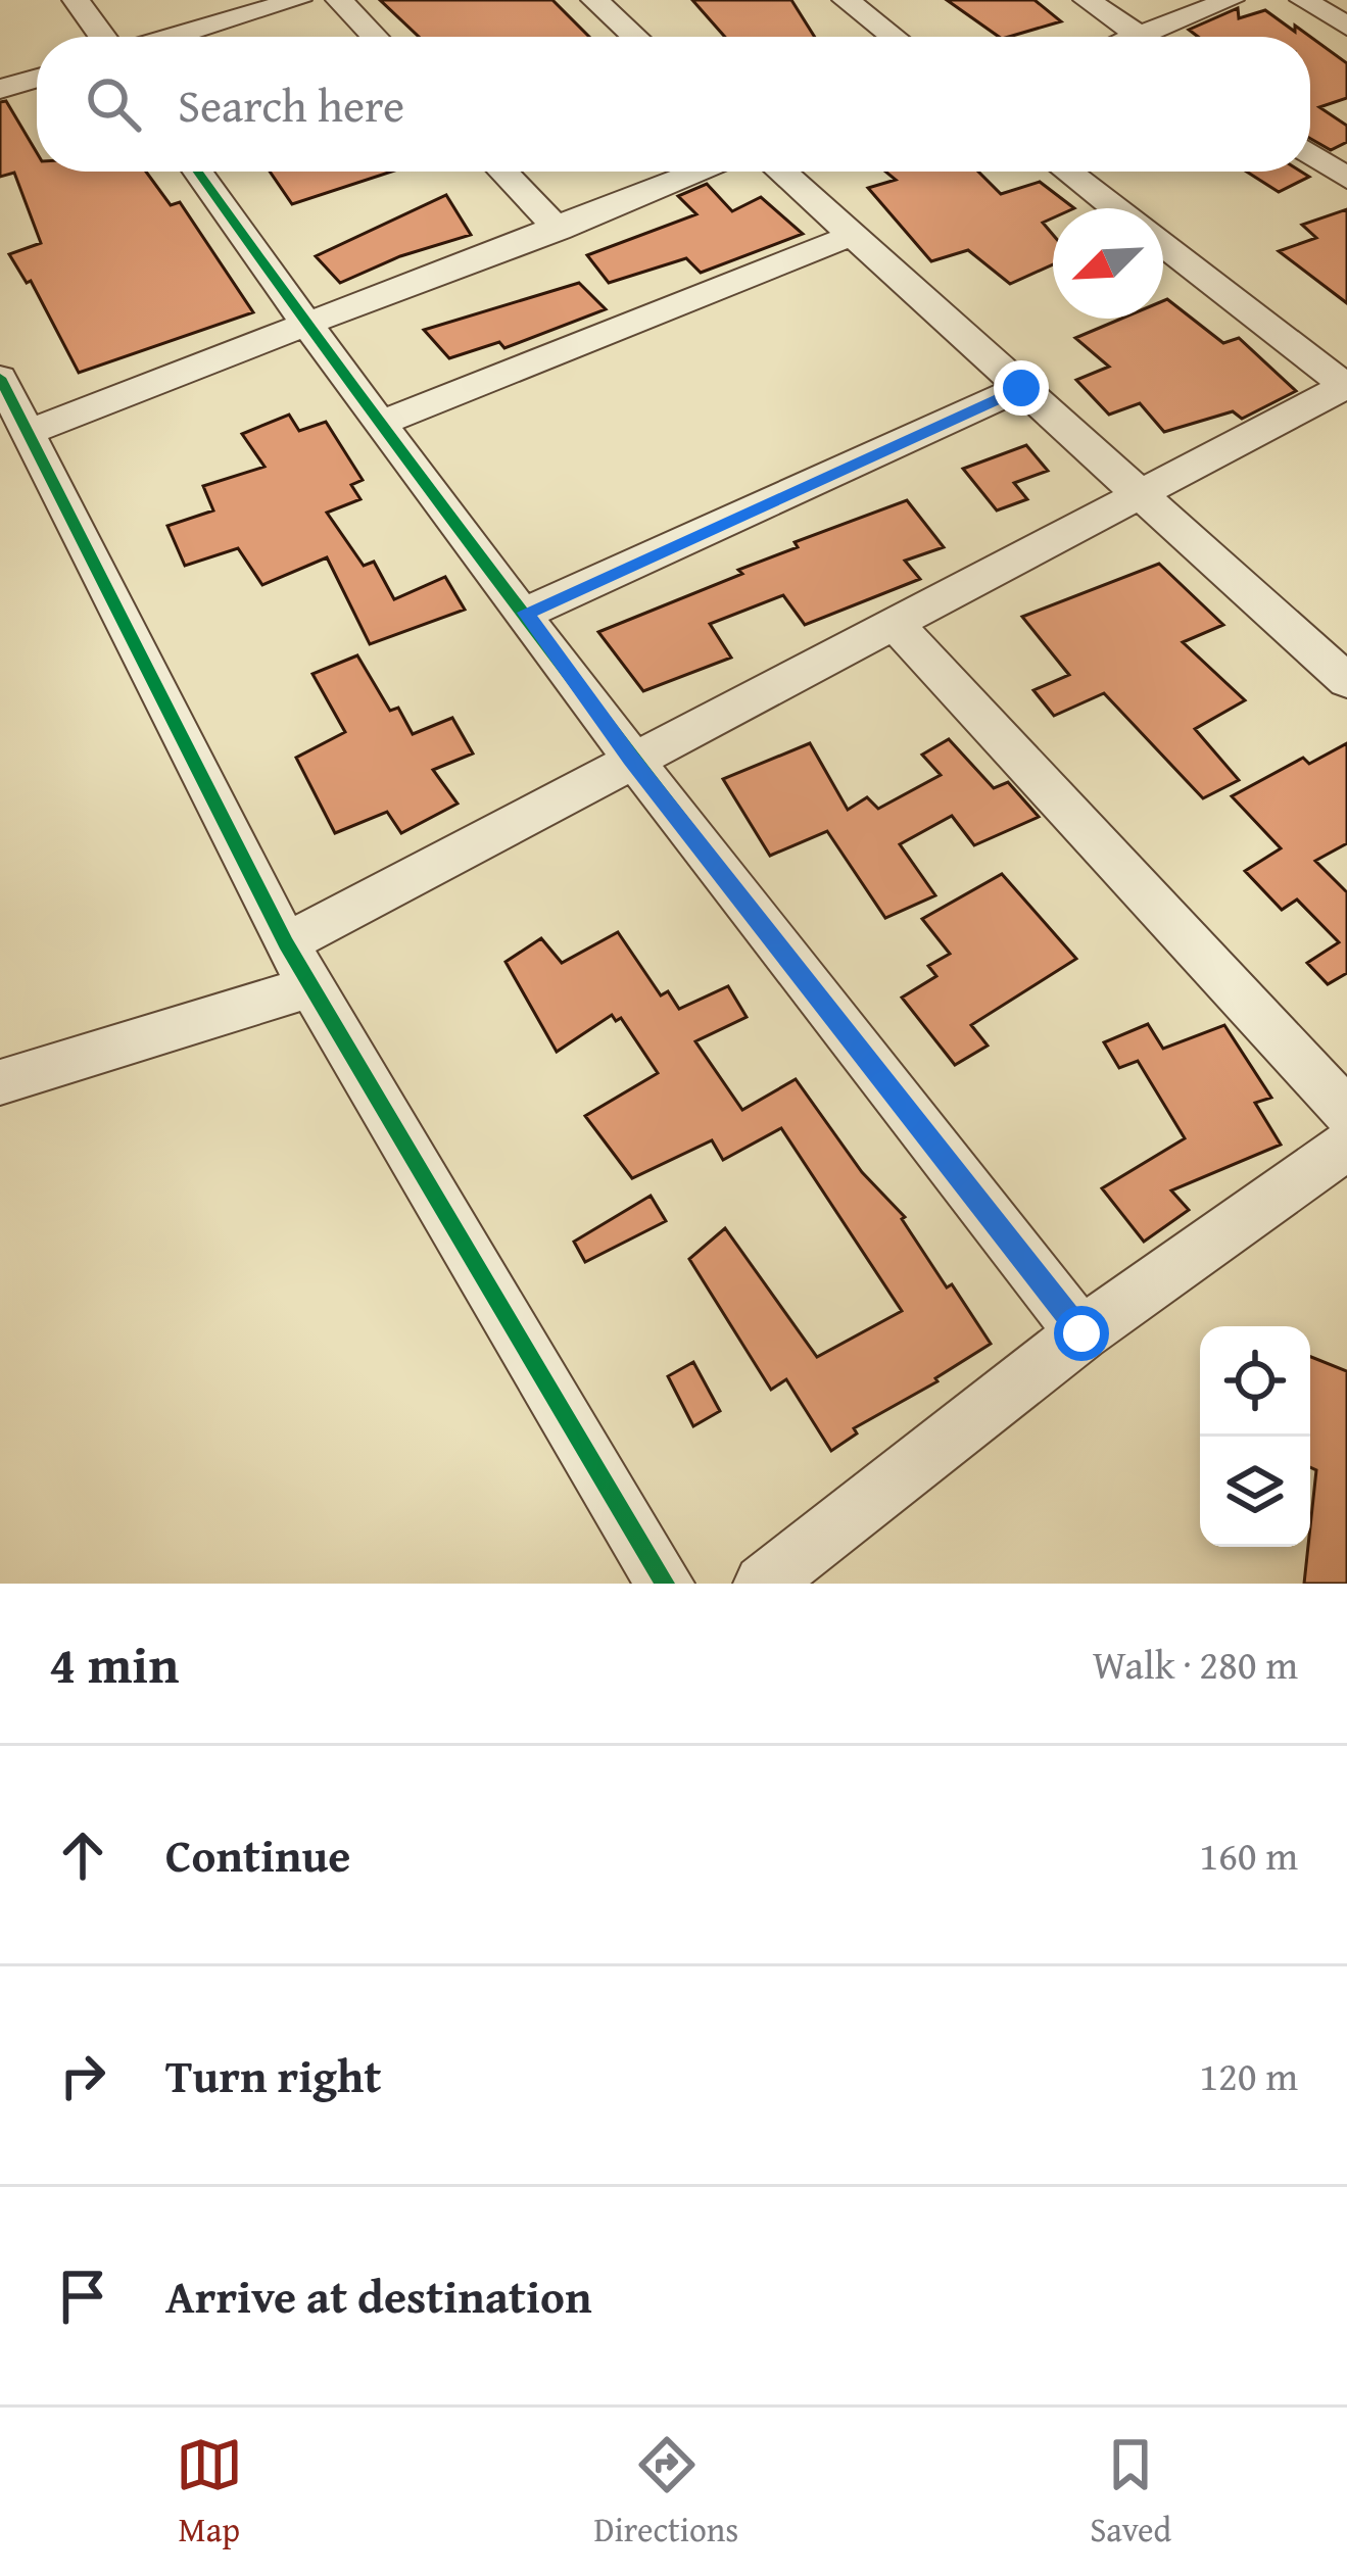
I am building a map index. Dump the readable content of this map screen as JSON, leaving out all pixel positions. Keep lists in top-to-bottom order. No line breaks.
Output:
{"north":"bottom left","page":{"search":"Search here","heading":["4 min","Walk · 280 m"],"list":[["Continue","160 m"],["Turn right","120 m"],"Arrive at destination"],"nav":["Map","Directions","Saved"]}}
